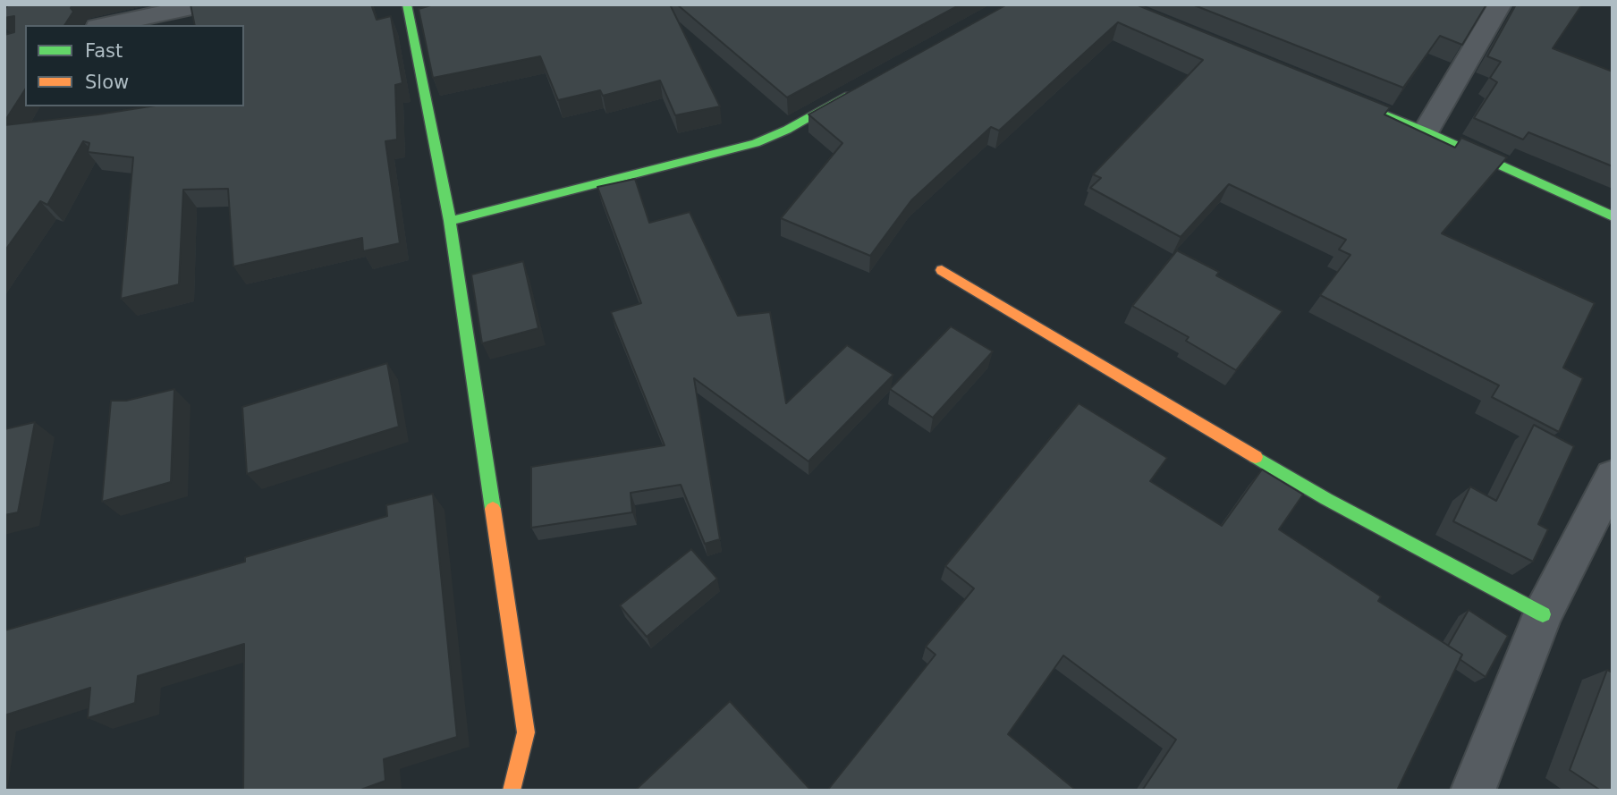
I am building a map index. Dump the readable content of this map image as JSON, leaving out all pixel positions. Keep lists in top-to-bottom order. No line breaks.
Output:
{"legend":["Fast","Slow"]}
